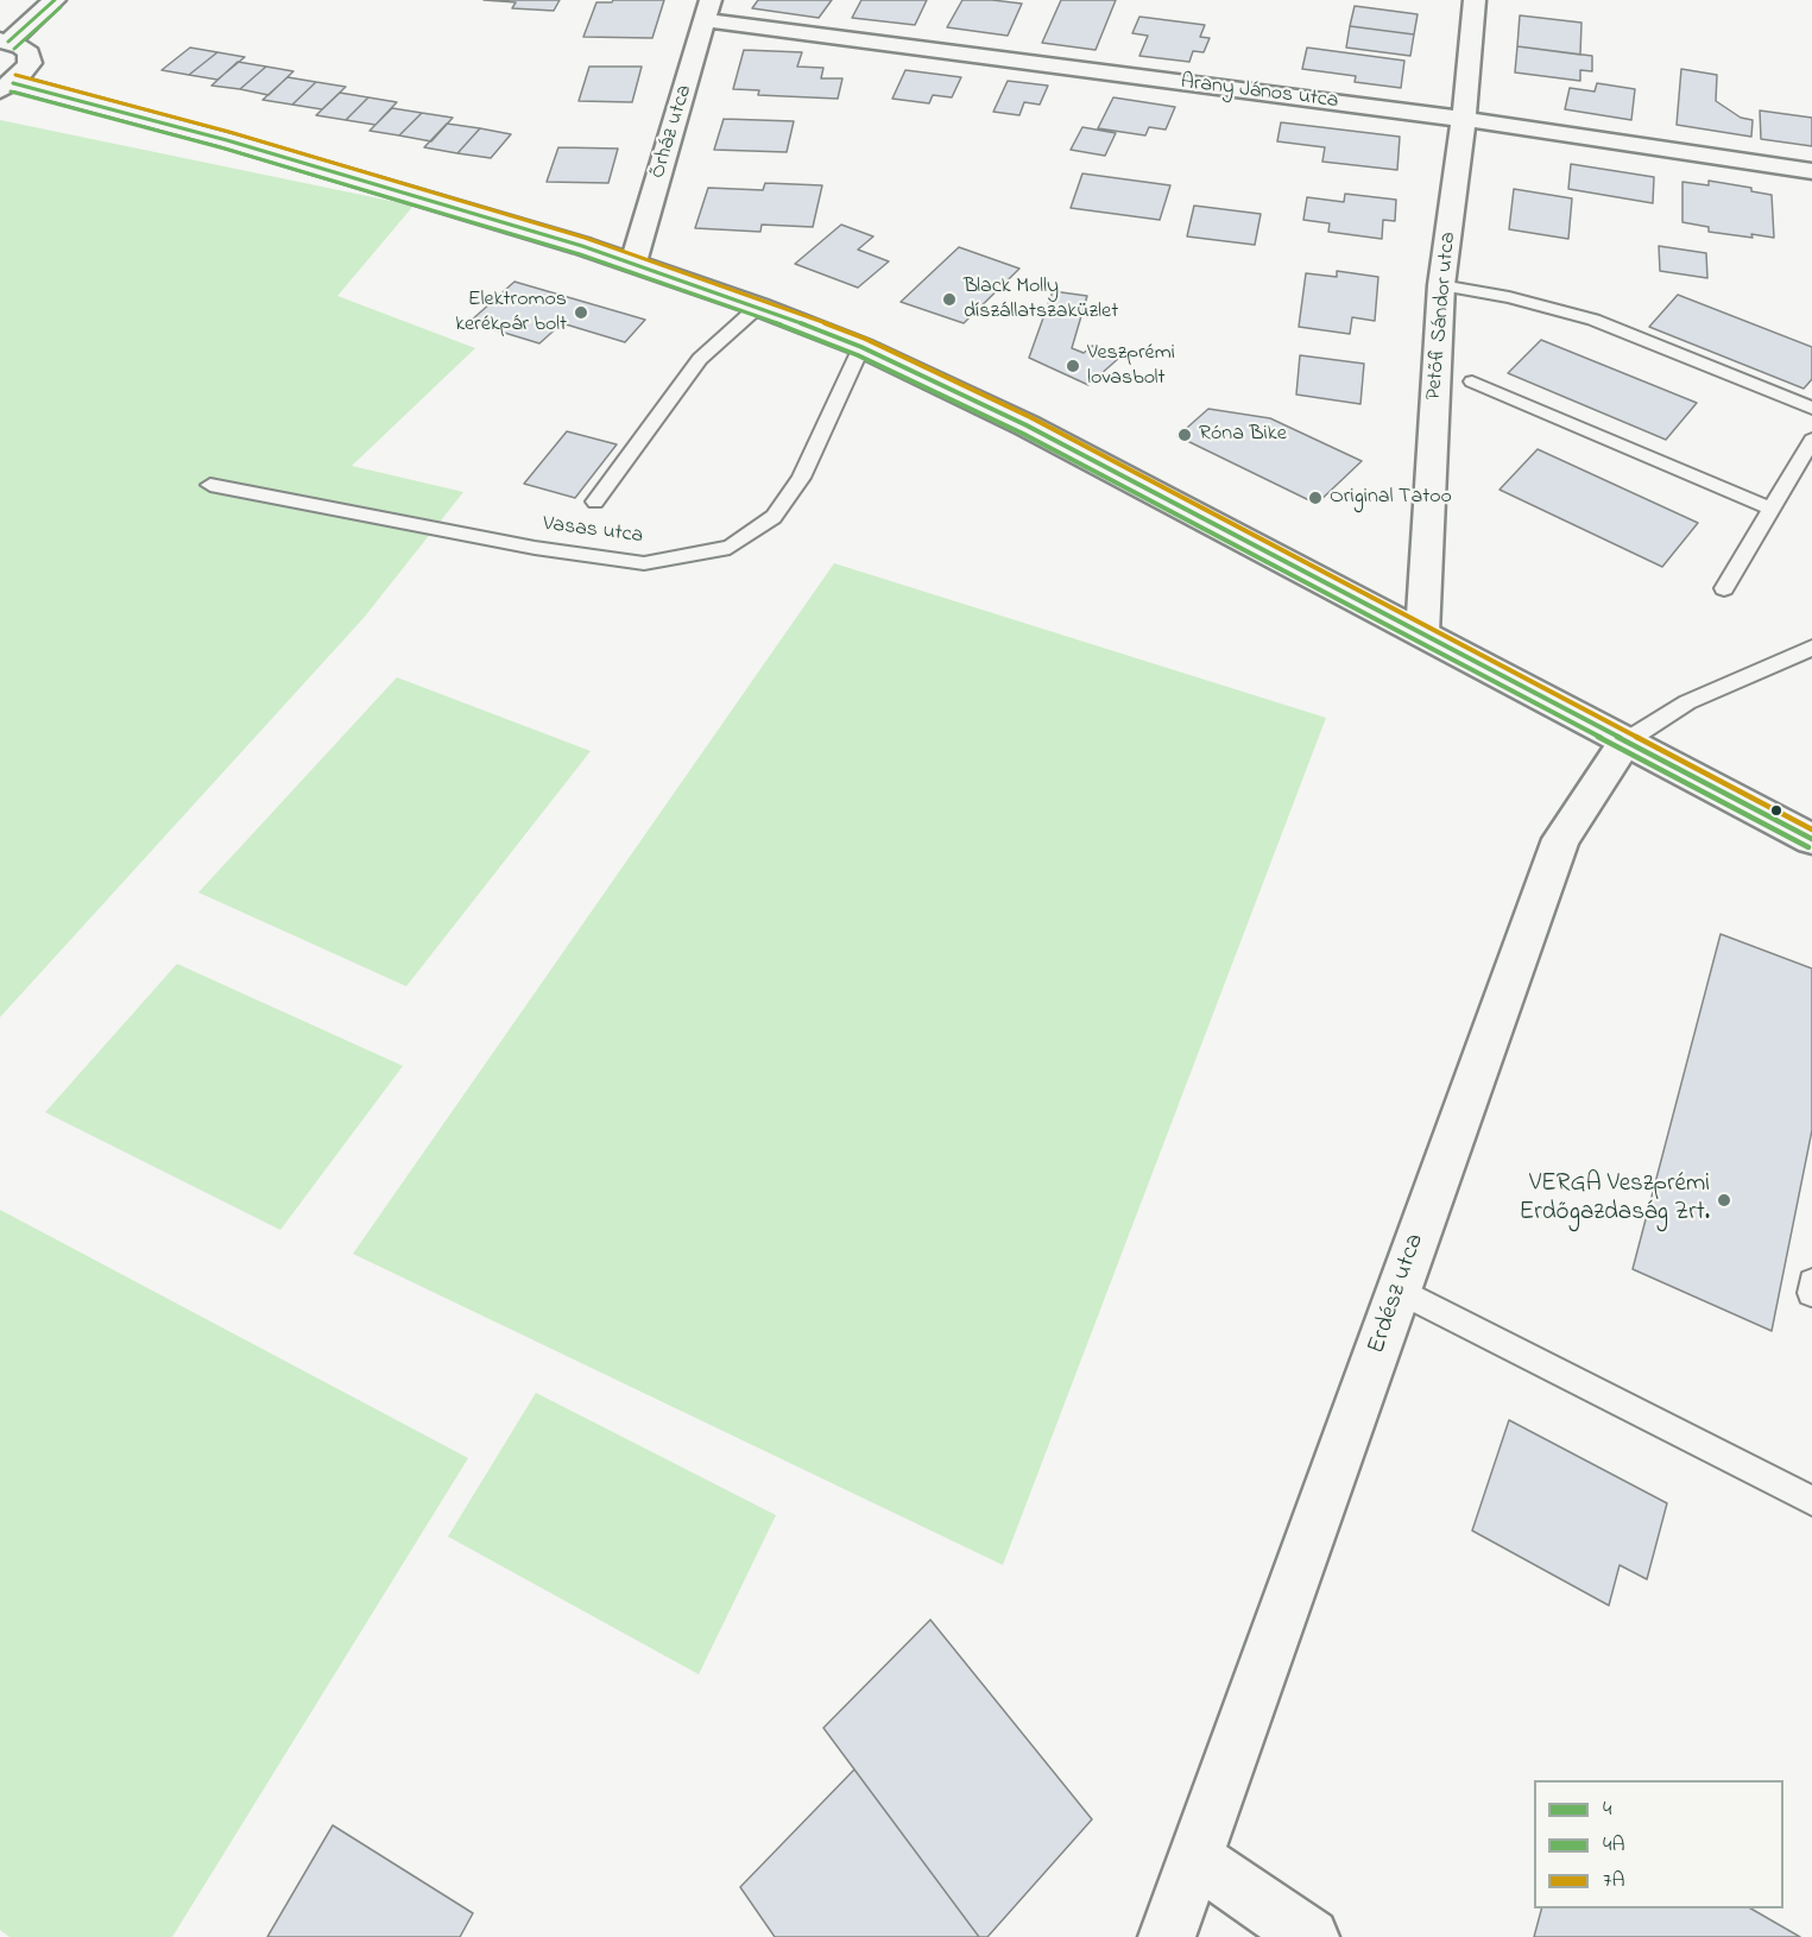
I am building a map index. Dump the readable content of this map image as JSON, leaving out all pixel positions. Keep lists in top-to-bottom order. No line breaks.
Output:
{"streets":{"street":["Arany János utca","Őrház utca","Petőfi Sándor utca","Erdész utca"],"lane":["Vasas utca"]},"crossings":[["Arany János utca","Őrház utca"],["Arany János utca","Petőfi Sándor utca"]],"places":["Black Molly díszállatszaküzlet","Elektromos kerékpár bolt","Veszprémi lovasbolt","Róna Bike","Original Tatoo","VERGA Veszprémi Erdőgazdaság Zrt."],"lines":["transit line 4","transit line 4A","transit line 7A"],"legend":["4","4A","7A"]}
